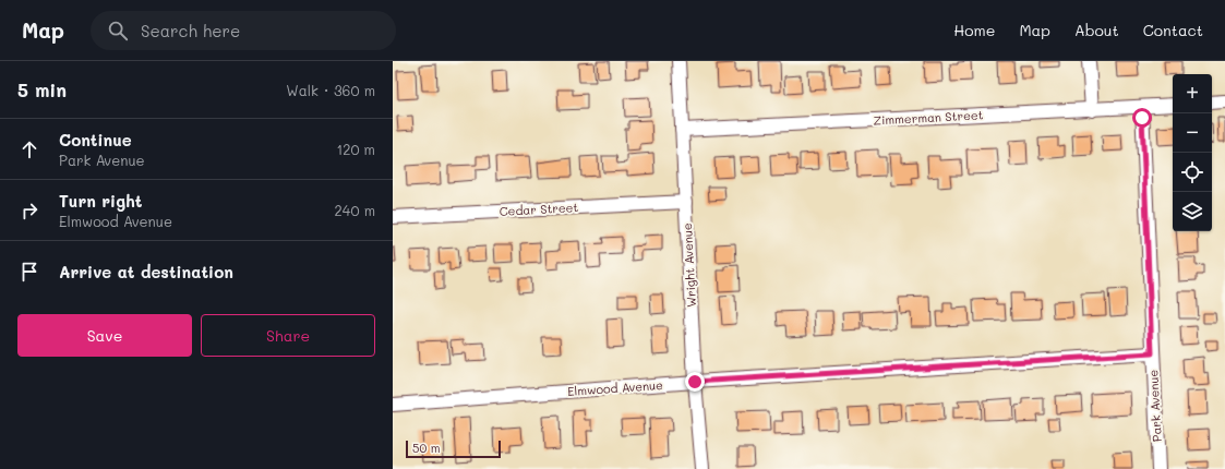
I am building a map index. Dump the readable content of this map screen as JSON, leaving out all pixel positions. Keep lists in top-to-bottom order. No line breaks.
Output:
{"streets":{"street":["Zimmerman Street","Cedar Street","Wright Avenue","Elmwood Avenue","Park Avenue"]},"crossings":[["Zimmerman Street","Wright Avenue"],["Zimmerman Street","Park Avenue"],["Cedar Street","Wright Avenue"],["Wright Avenue","Elmwood Avenue"],["Elmwood Avenue","Park Avenue"]],"scale_bar":"50 m","page":{"header":"Map","search":"Search here","nav":["Home","Map","About","Contact"],"heading":["5 min","Walk · 360 m"],"map_buttons":["+","−"],"list":[["Continue","Park Avenue","120 m"],["Turn right","Elmwood Avenue","240 m"],"Arrive at destination"],"buttons":["Save","Share"],"scale":"50 m"}}
